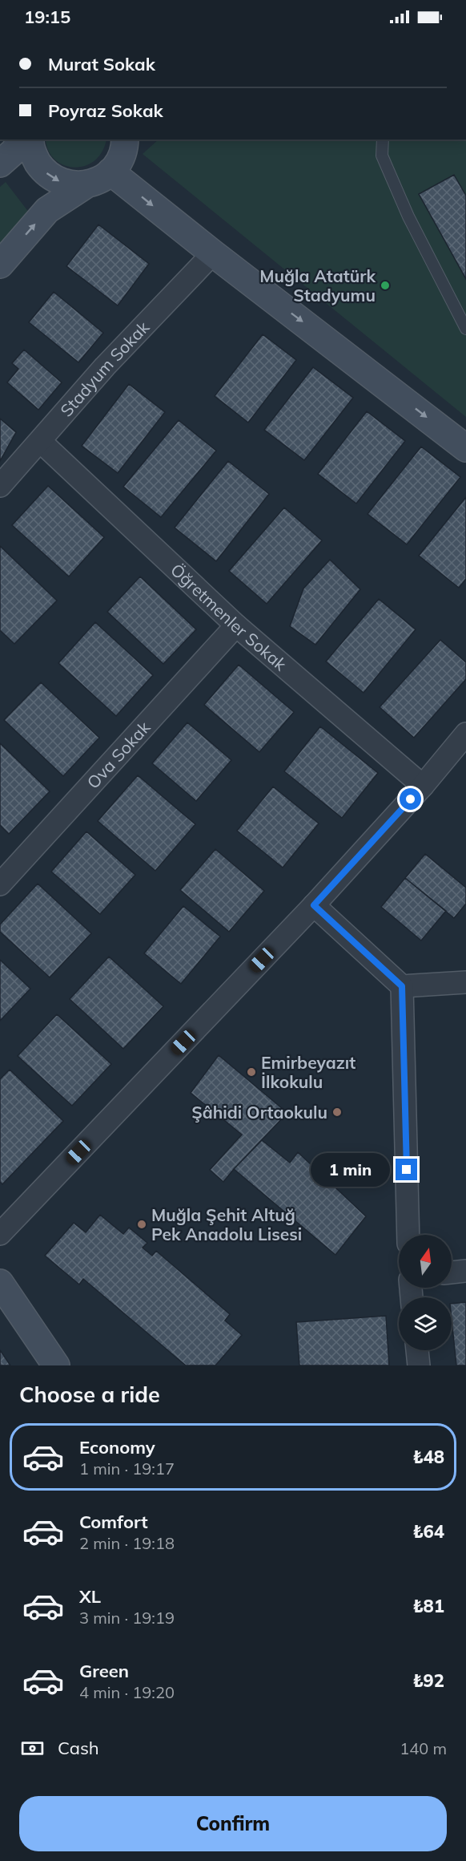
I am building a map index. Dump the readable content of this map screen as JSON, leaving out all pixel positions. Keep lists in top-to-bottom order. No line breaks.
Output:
{"streets":{"street":["Stadyum Sokak","Öğretmenler Sokak","Ova Sokak"]},"crossings":[["Stadyum Sokak","Öğretmenler Sokak"],["Öğretmenler Sokak","Ova Sokak"]],"places":["Muğla Atatürk Stadyumu","Emirbeyazıt İlkokulu","Şâhidi Ortaokulu","Muğla Şehit Altuğ Pek Anadolu Lisesi"],"north":"top","page":{"status":"19:15","banner":["Murat Sokak","Poyraz Sokak"],"bubble":"1 min","heading":"Choose a ride","list":[{"name":"Economy","note":"1 min · 19:17","value":"₺48"},{"name":"Comfort","note":"2 min · 19:18","value":"₺64"},{"name":"XL","note":"3 min · 19:19","value":"₺81"},{"name":"Green","note":"4 min · 19:20","value":"₺92"}],"pay":["Cash","140 m"],"buttons":"Confirm"}}
